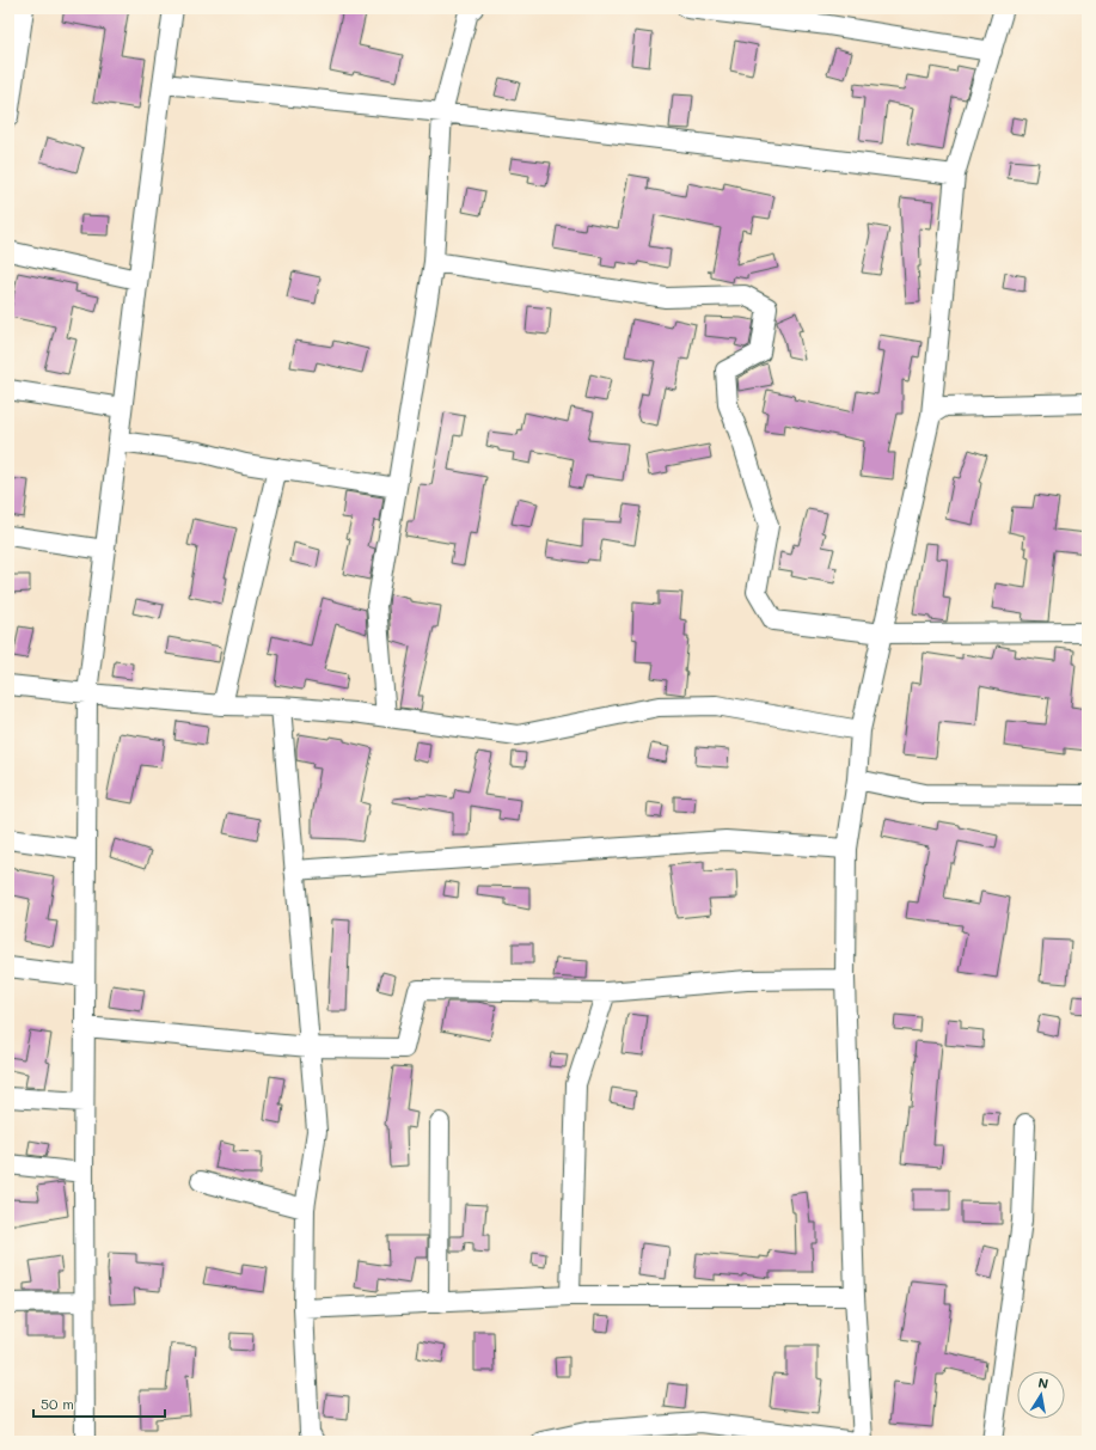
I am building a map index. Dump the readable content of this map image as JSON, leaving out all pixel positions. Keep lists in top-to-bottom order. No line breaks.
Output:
{"scale_bar":"50 m","north":"top"}
